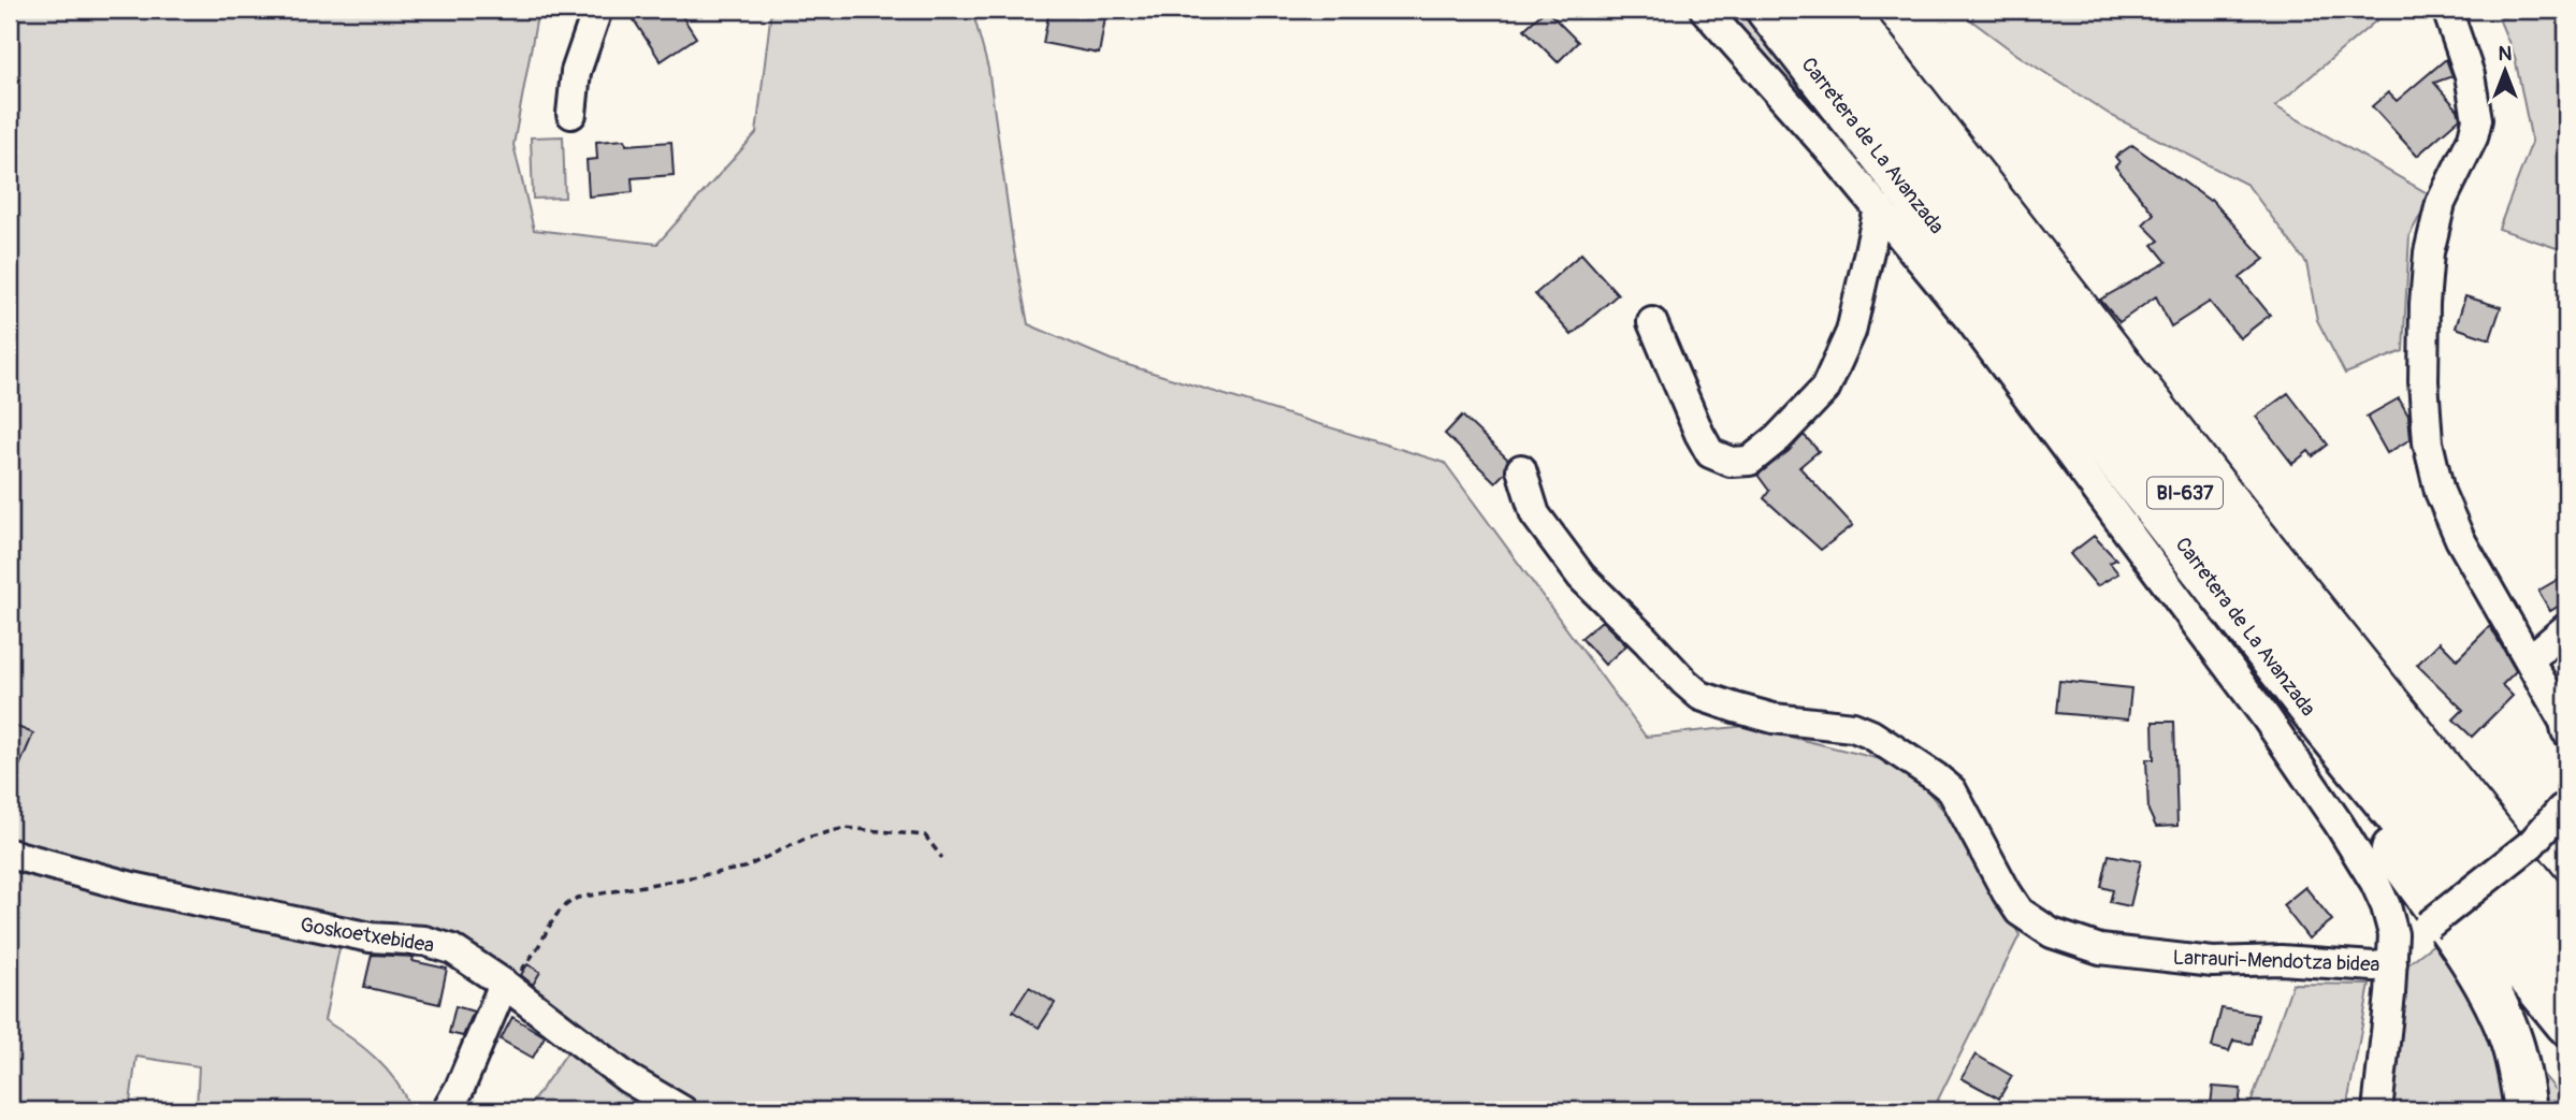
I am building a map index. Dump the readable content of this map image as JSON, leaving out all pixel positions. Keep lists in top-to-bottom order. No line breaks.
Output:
{"streets":{"highway":["Carretera de La Avanzada","BI-637"],"street":["Goskoetxebidea","Larrauri-Mendotza bidea"]},"north":"top"}
